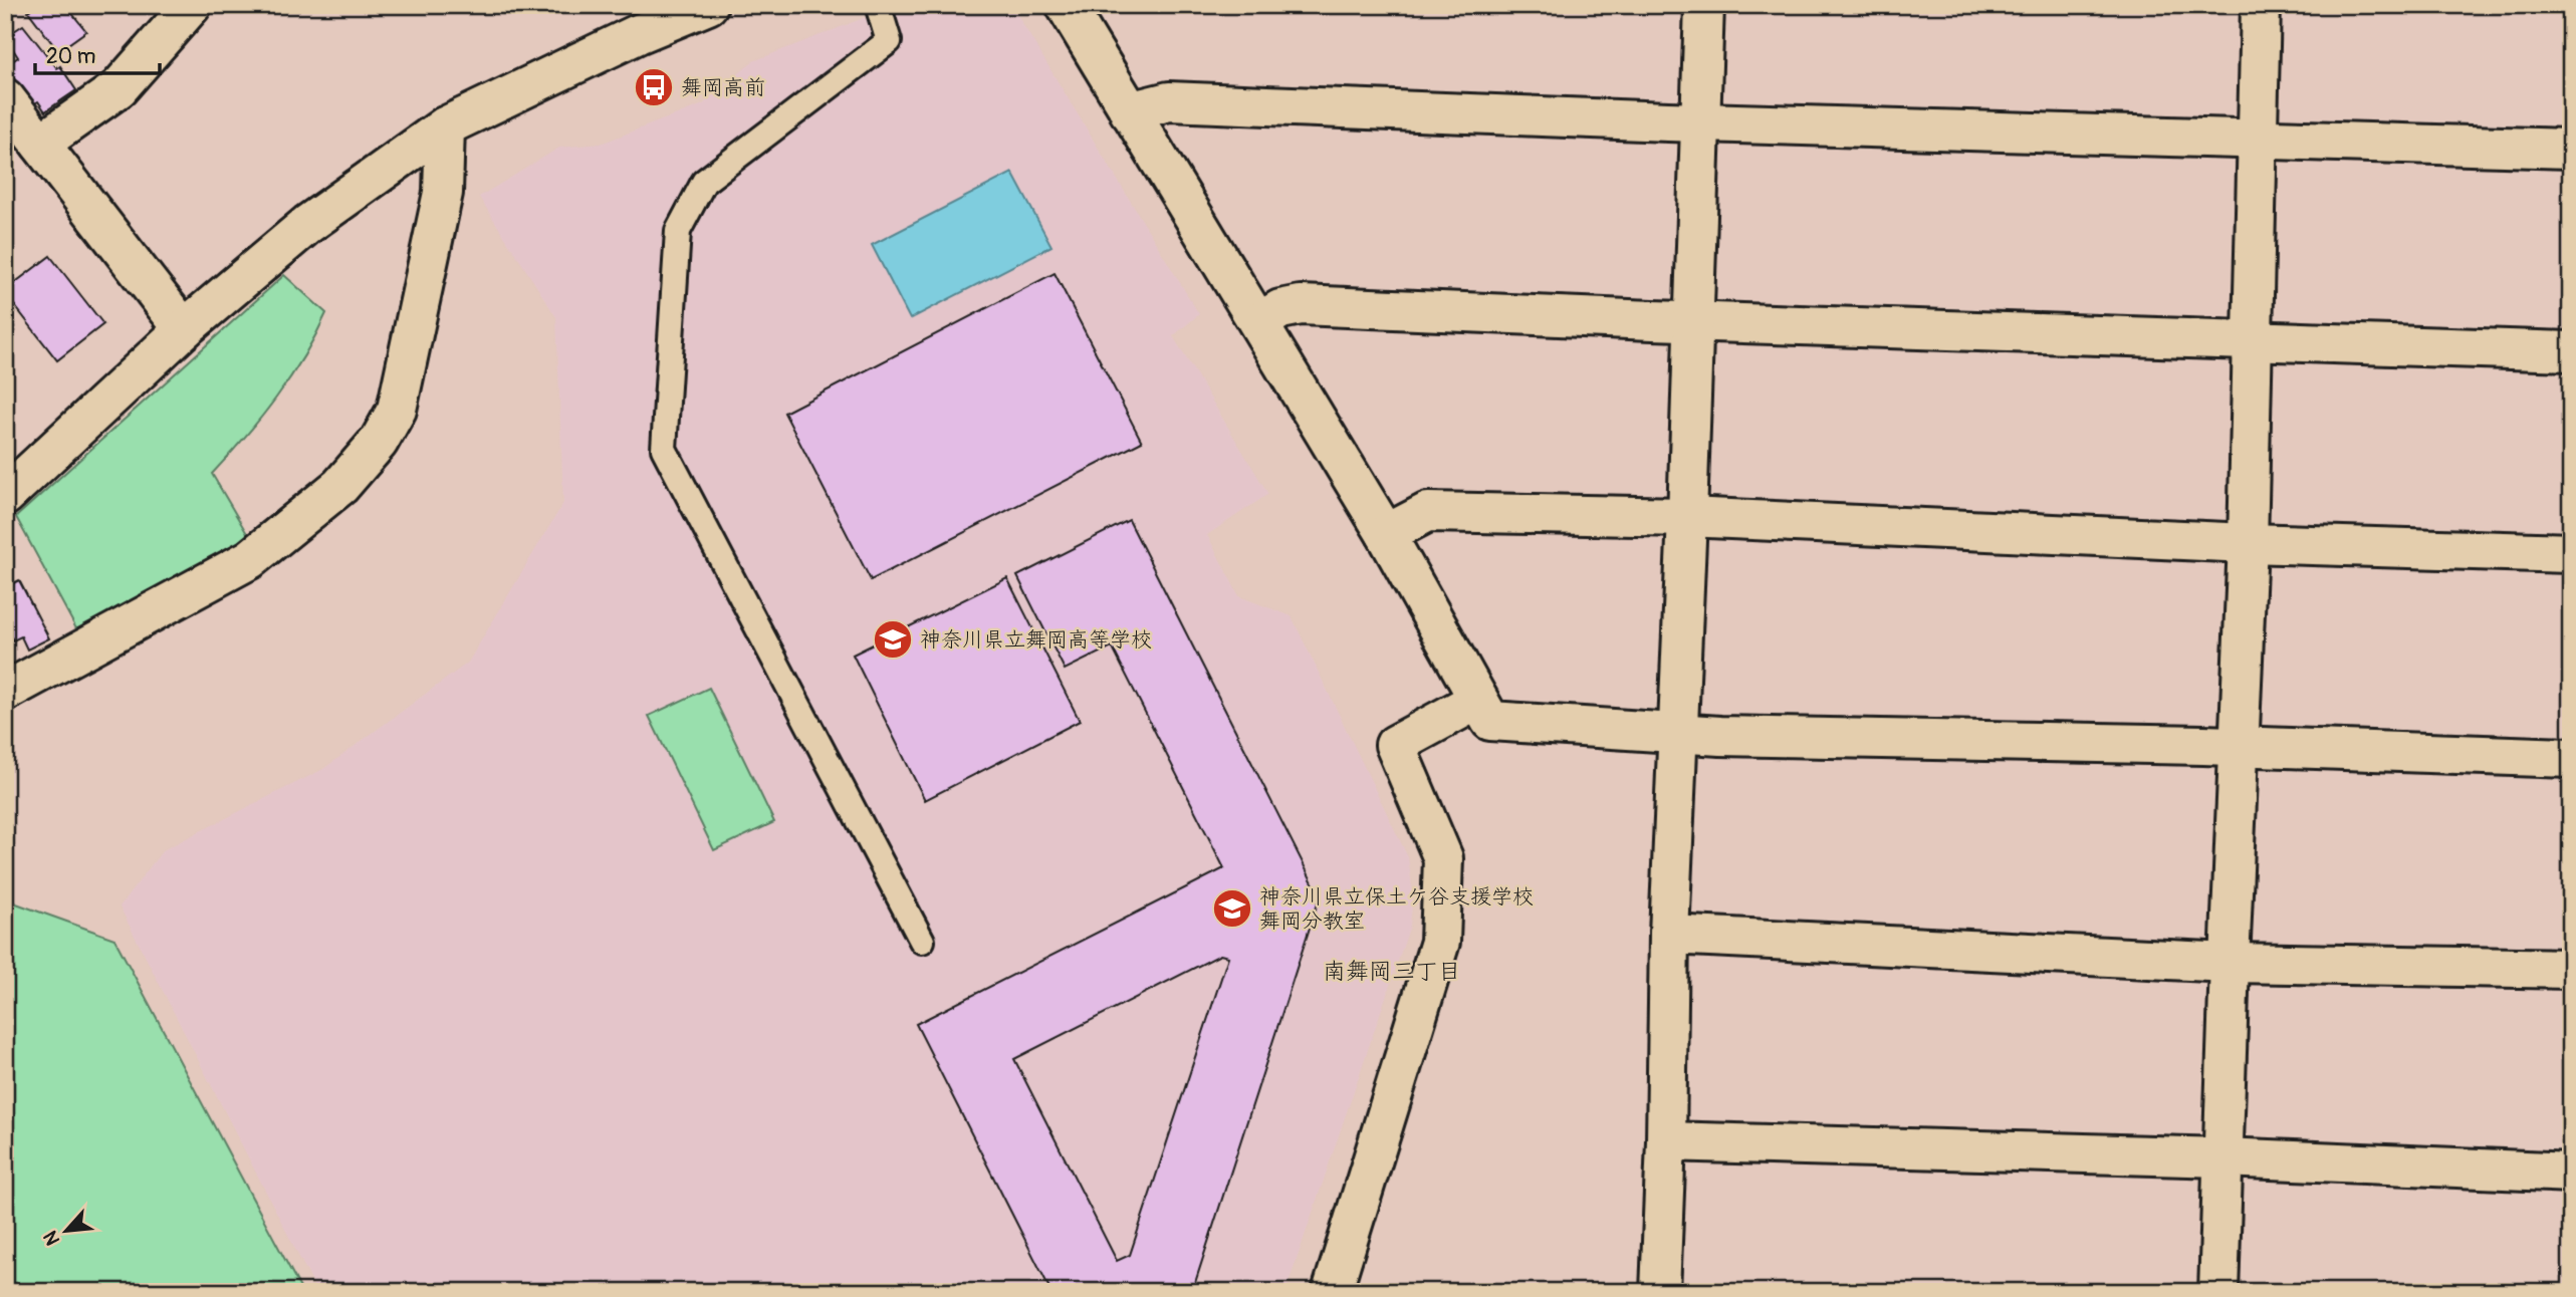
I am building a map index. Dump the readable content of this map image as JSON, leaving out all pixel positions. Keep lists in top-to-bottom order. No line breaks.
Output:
{"districts":["南舞岡三丁目"],"places":{"bus stop":["舞岡高前"],"school or university":["神奈川県立舞岡高等学校","神奈川県立保土ケ谷支援学校 舞岡分教室"]},"scale_bar":"20 m","north":"bottom left"}
